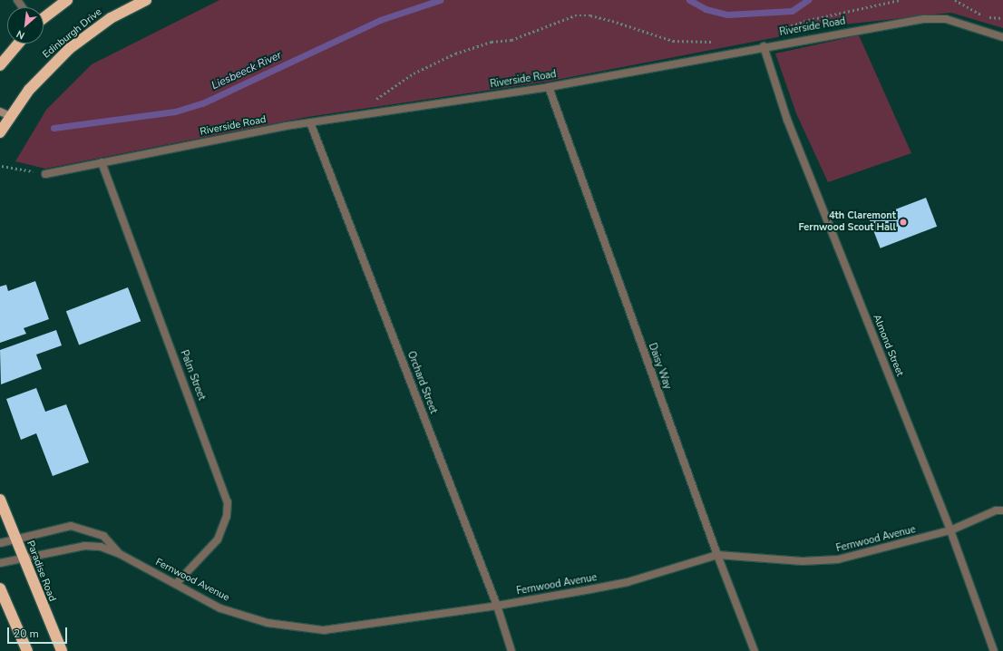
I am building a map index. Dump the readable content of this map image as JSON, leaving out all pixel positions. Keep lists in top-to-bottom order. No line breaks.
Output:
{"streets":{"highway":["Edinburgh Drive","Paradise Road"],"street":["Riverside Road","Almond Street","Daisy Way","Palm Street","Orchard Street","Fernwood Avenue"]},"crossings":[["Riverside Road","Almond Street"],["Riverside Road","Daisy Way"],["Riverside Road","Palm Street"],["Riverside Road","Orchard Street"],["Almond Street","Fernwood Avenue"],["Daisy Way","Fernwood Avenue"],["Palm Street","Fernwood Avenue"],["Orchard Street","Fernwood Avenue"],["Fernwood Avenue","Paradise Road"]],"water":["Liesbeeck River"],"places":["4th Claremont Fernwood Scout Hall"],"scale_bar":"20 m","north":"bottom left"}
